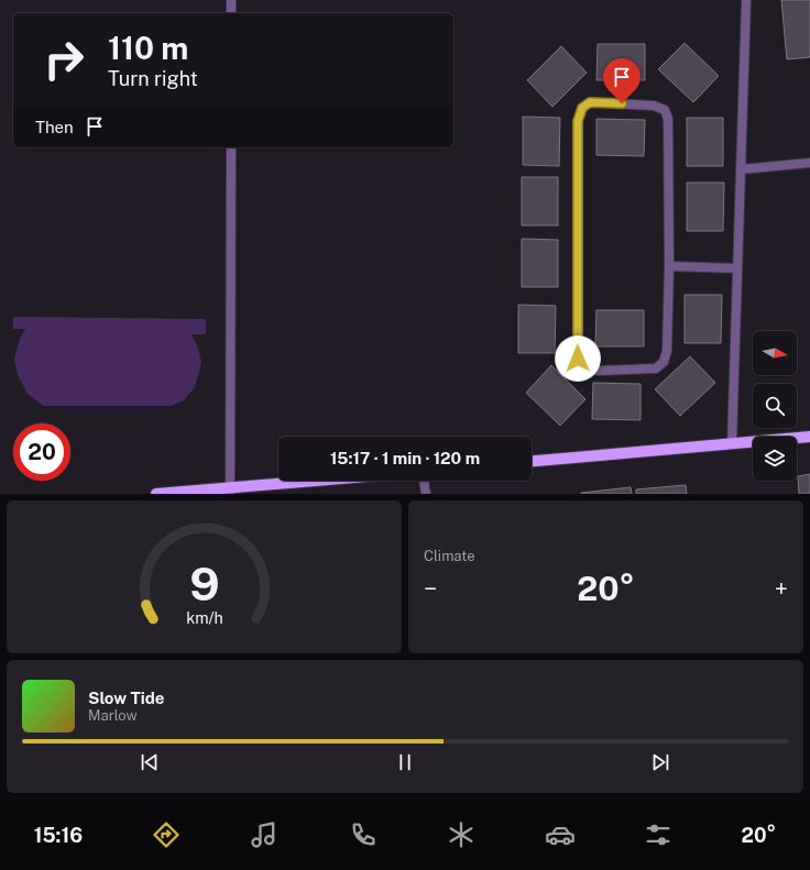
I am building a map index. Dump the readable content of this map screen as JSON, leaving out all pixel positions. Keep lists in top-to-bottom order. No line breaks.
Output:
{"north":"right","page":{"turn":["110 m","Turn right"],"then":"Then","limit":"20","trip":"15:17 · 1 min · 120 m","tile":"Climate","heat":["−","20°","+"],"song":["Slow Tide","Marlow"],"tabs":["15:16","20°"],"gauge":["9","km/h"]}}
